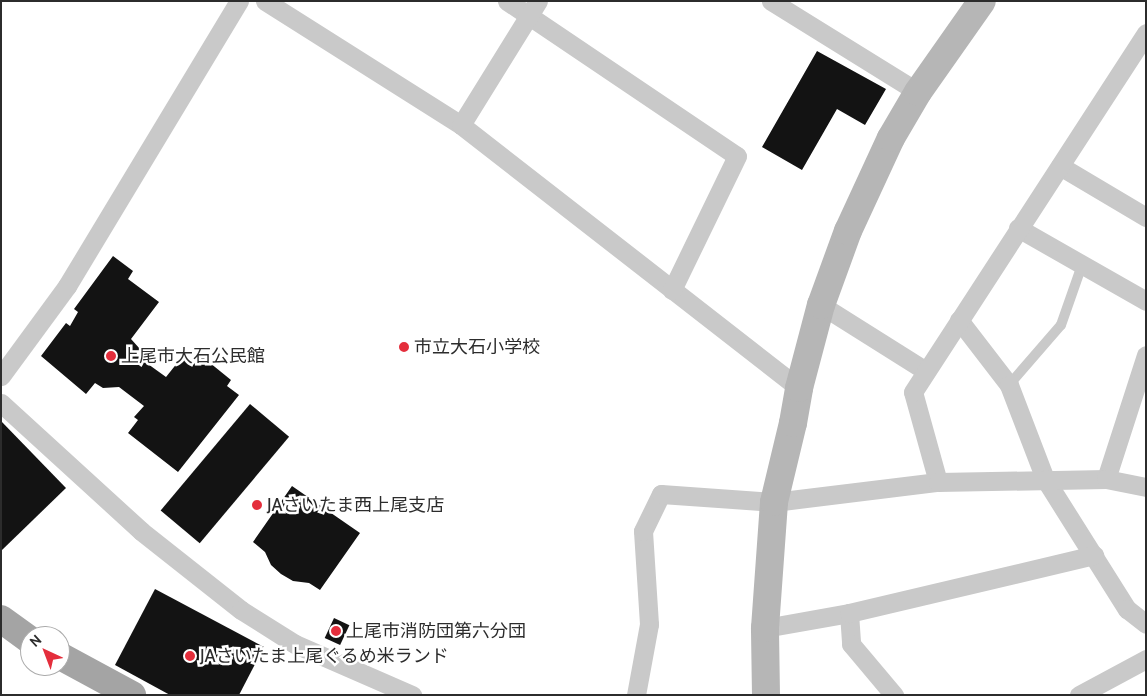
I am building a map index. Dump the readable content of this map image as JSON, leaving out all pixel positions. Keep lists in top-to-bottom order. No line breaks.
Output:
{"places":["市立大石小学校","上尾市大石公民館","JAさいたま西上尾支店","上尾市消防団第六分団","JAさいたま上尾ぐるめ米ランド"],"north":"top left"}
